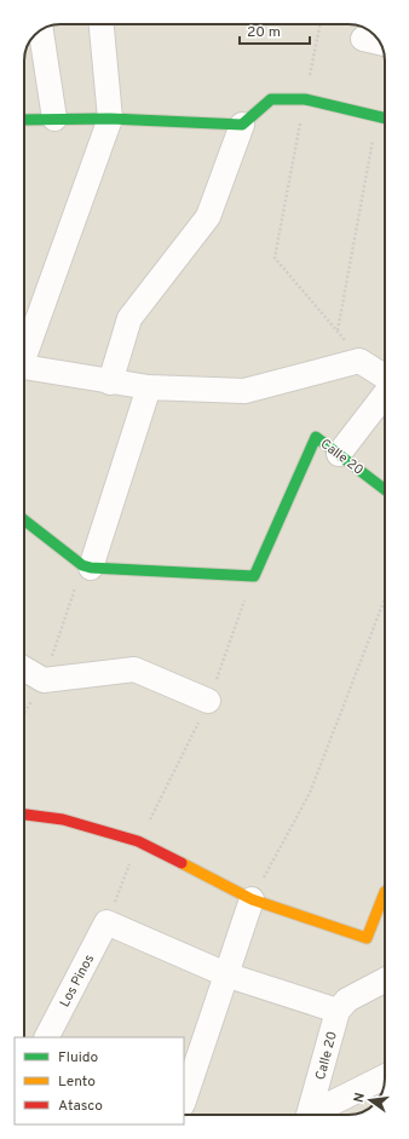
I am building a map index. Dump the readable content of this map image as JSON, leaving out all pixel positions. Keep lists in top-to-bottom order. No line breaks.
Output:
{"streets":{"street":["Calle 20","Los Pinos"]},"legend":["Fluido","Lento","Atasco"],"scale_bar":"20 m","north":"left"}
